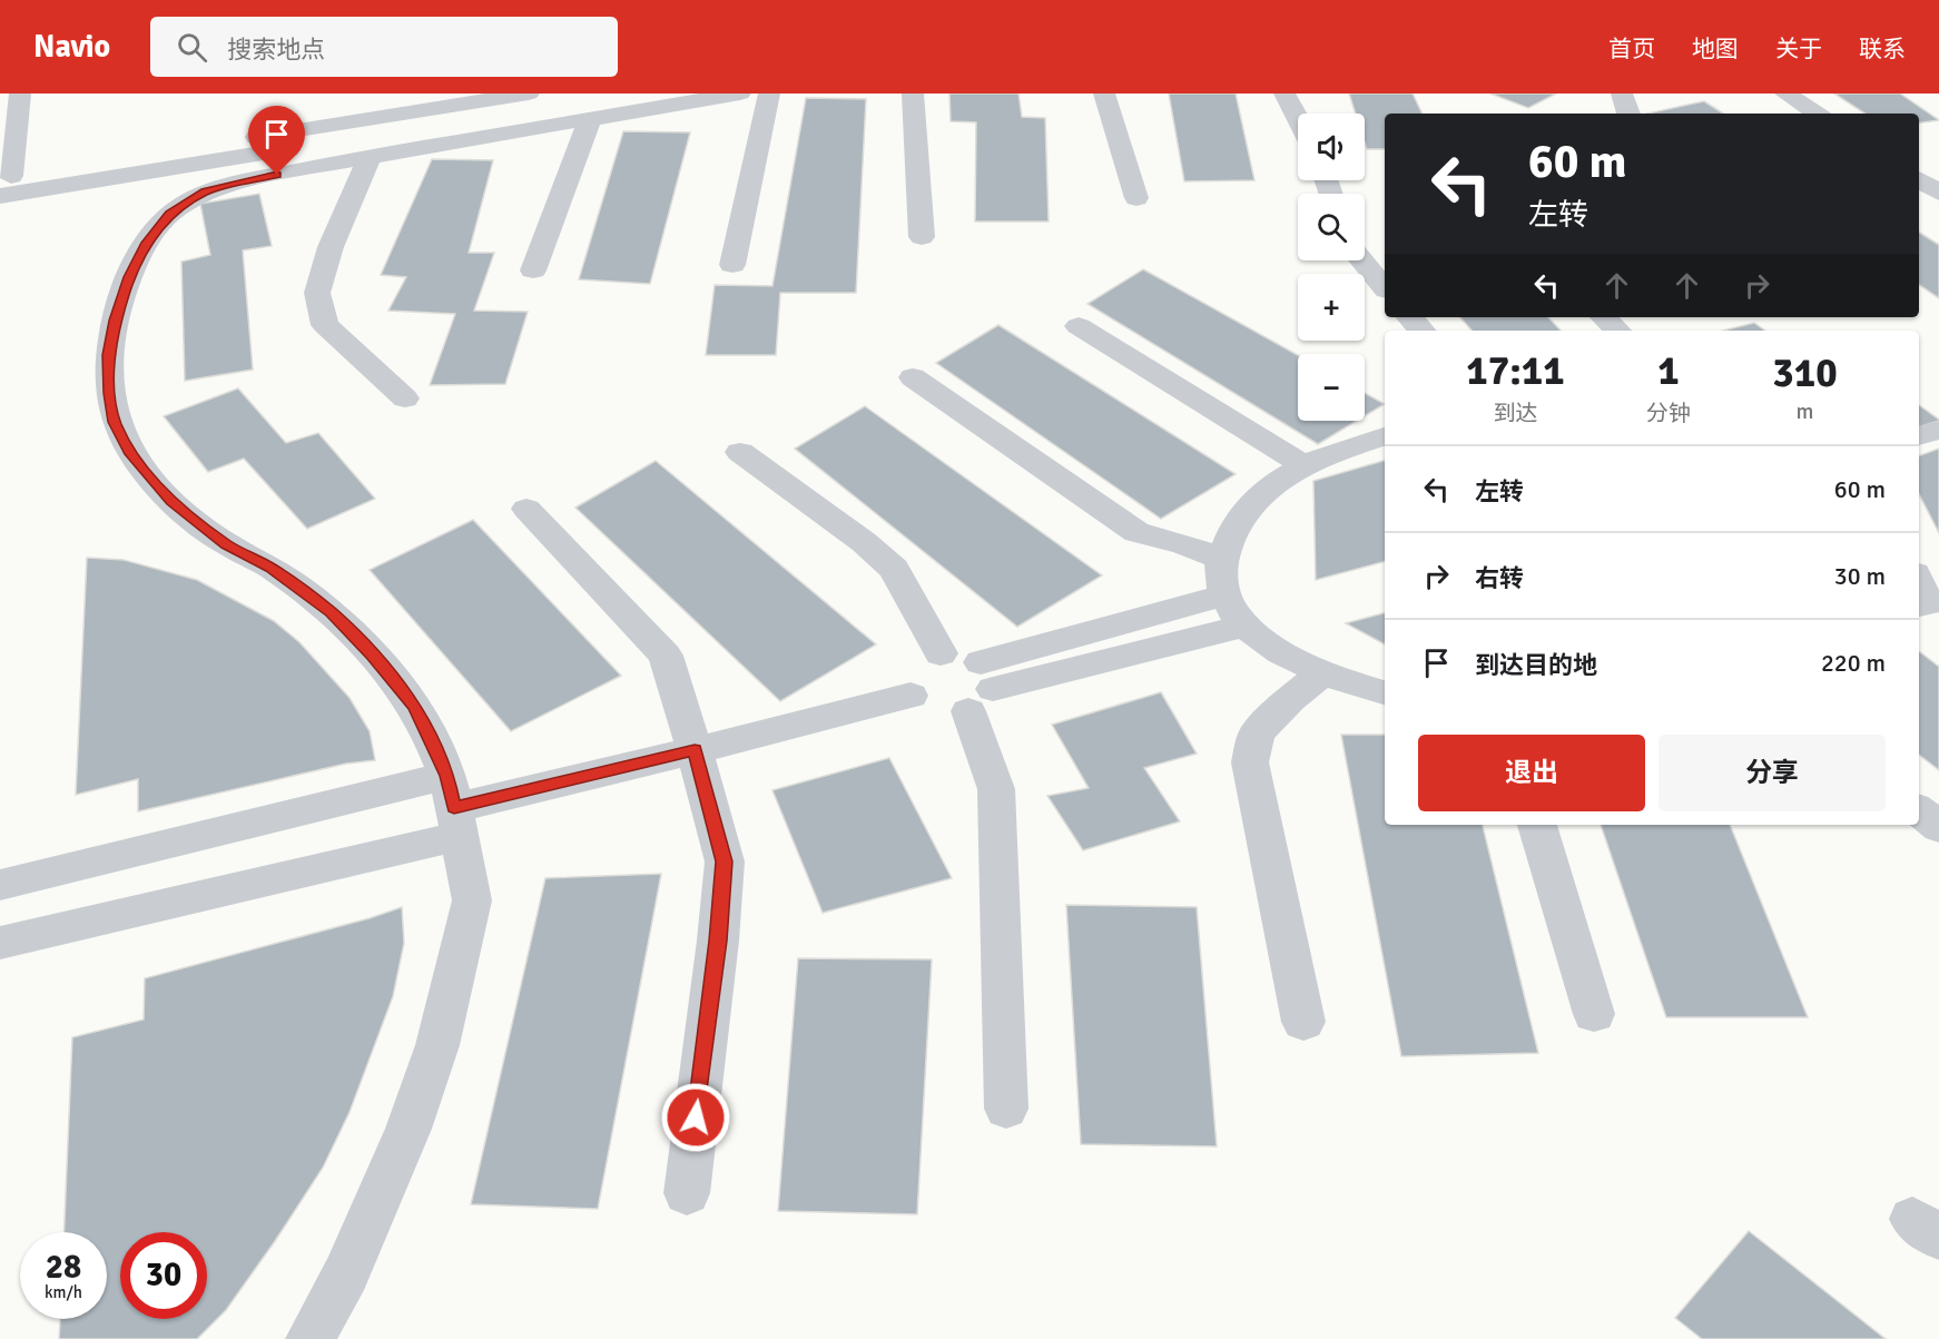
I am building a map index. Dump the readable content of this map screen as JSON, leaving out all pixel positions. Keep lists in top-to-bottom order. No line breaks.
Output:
{"page":{"header":"Navio","search":"搜索地点","nav":["首页","地图","关于","联系"],"map_buttons":["+","−"],"turn":["60 m","左转"],"eta":["17:11","到达","1","分钟","310","m"],"list":[{"name":"左转","value":"60 m"},{"name":"右转","value":"30 m"},{"name":"到达目的地","value":"220 m"}],"buttons":["退出","分享"],"speed":"28 km/h","limit":"30"}}
